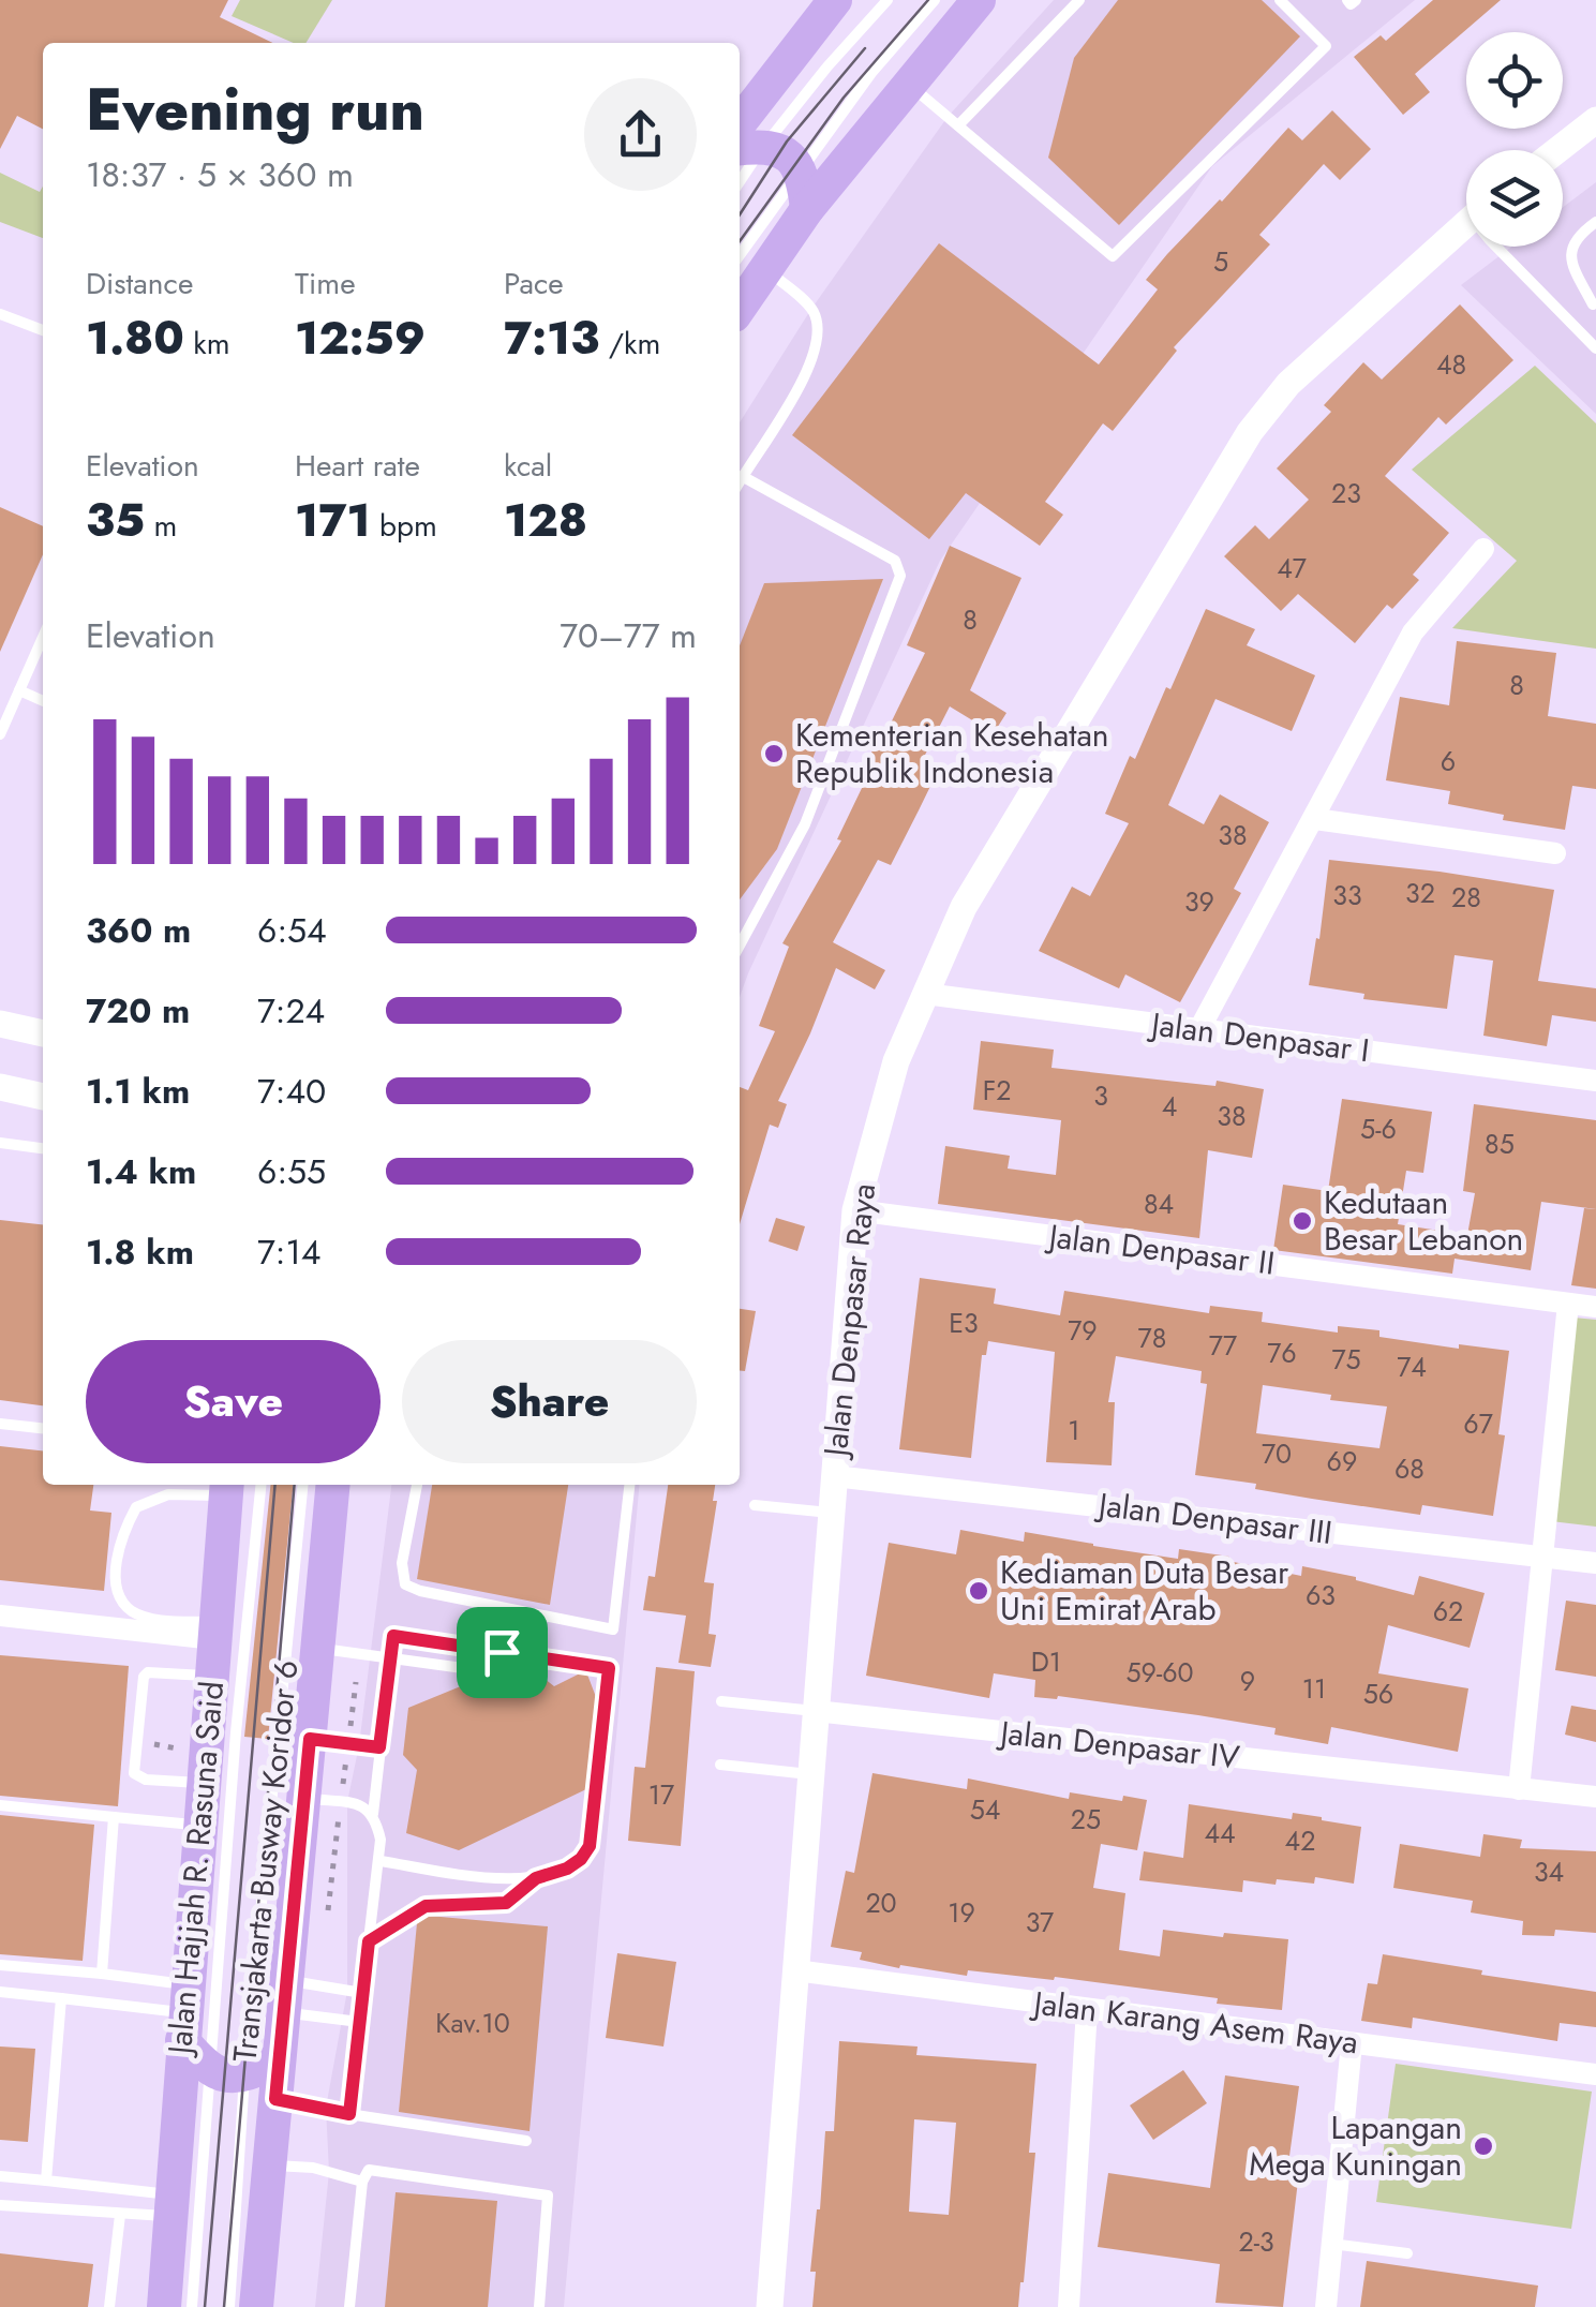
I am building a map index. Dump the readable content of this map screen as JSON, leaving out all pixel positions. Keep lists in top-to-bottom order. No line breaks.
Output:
{"streets":{"main road":["Jalan Hajjah R. Rasuna Said"],"street":["Jalan Denpasar I","Jalan Denpasar II","Jalan Denpasar Raya","Jalan Denpasar III","Jalan Denpasar IV","Jalan Karang Asem Raya"],"lane":["Transjakarta Busway Koridor 6"]},"crossings":[["Jalan Denpasar I","Jalan Denpasar Raya"],["Jalan Denpasar II","Jalan Denpasar Raya"],["Jalan Denpasar Raya","Jalan Denpasar III"],["Jalan Denpasar Raya","Jalan Denpasar IV"],["Jalan Denpasar Raya","Jalan Karang Asem Raya"]],"places":["Kementerian Kesehatan Republik Indonesia","Kedutaan Besar Lebanon","Kediaman Duta Besar Uni Emirat Arab","Lapangan Mega Kuningan"],"house_numbers":["5","48","23","47","8","8","6","38","32","33","28","39","F2","3","4","38","5-6","85","84","E3","79","78","77","76","75","74","67","1","70","69","68","63","62","D1","59-60","9","11","56","17","54","25","44","42","34","20","19","37","Kav.10","2-3"],"page":{"heading":["Evening run","18:37 · 5 × 360 m"],"stats":[["Distance","1.80 km"],["Time","12:59"],["Pace","7:13 /km"],["Elevation","35 m"],["Heart rate","171 bpm"],["kcal","128"]],"chart":["Elevation","70–77 m"],"list":[{"name":"360 m","note":"6:54"},{"name":"720 m","note":"7:24"},{"name":"1.1 km","note":"7:40"},{"name":"1.4 km","note":"6:55"},{"name":"1.8 km","note":"7:14"}],"buttons":["Save","Share"]}}
